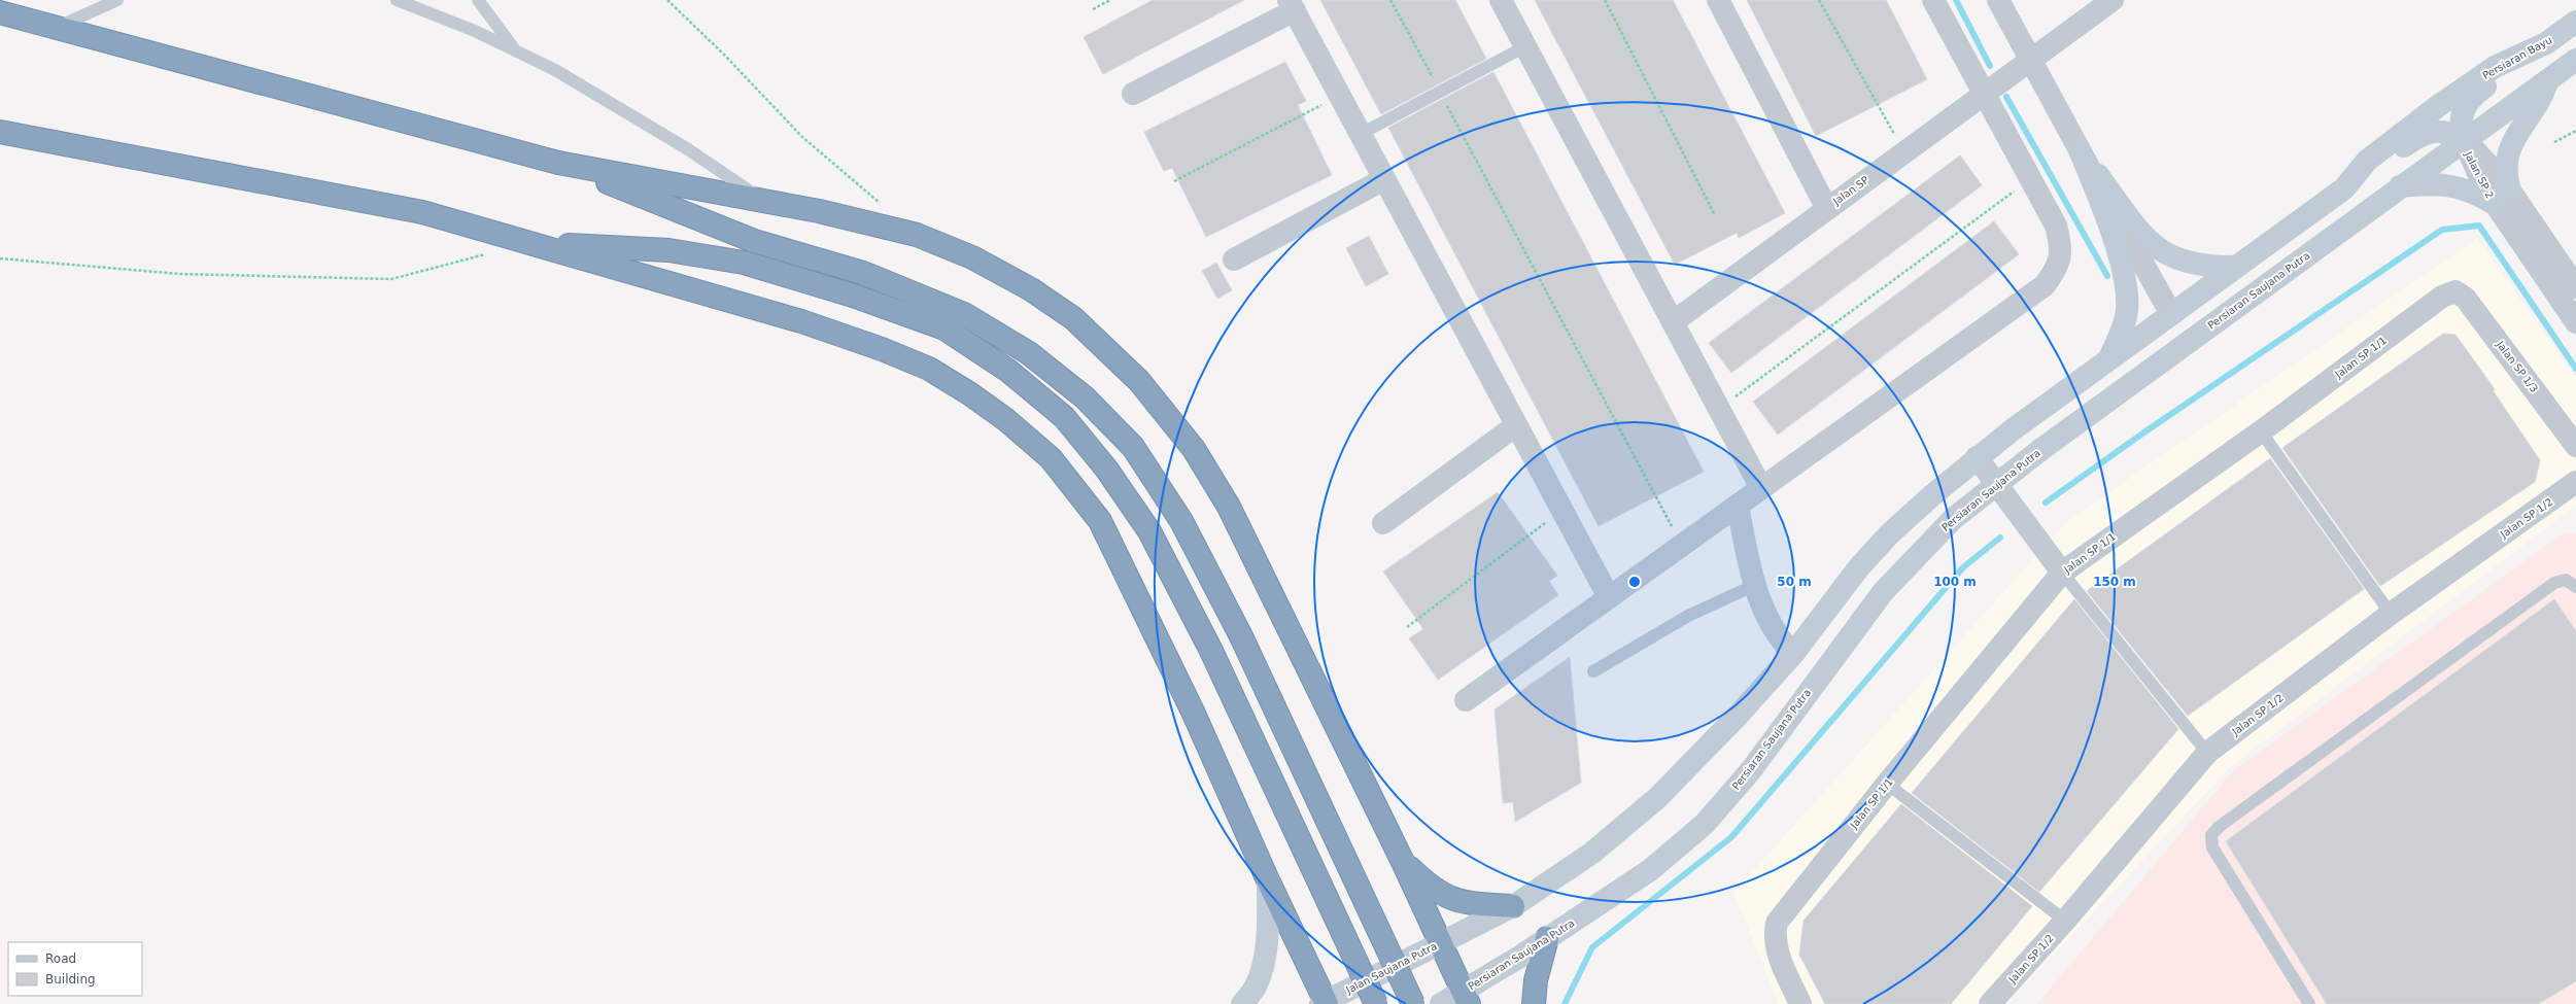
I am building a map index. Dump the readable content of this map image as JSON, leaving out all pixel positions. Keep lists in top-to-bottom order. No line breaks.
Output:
{"streets":{"main road":["Persiaran Bayu","Persiaran Saujana Putra","Jalan Saujana Putra"],"street":["Jalan SP 2","Jalan SP","Jalan SP 1/1","Jalan SP 1/3","Jalan SP 1/2"]},"crossings":[["Jalan SP 2","Persiaran Saujana Putra"],["Jalan SP 1/1","Jalan SP 1/3"]],"legend":["Road","Building"],"rings":["50 m","100 m","150 m"]}
